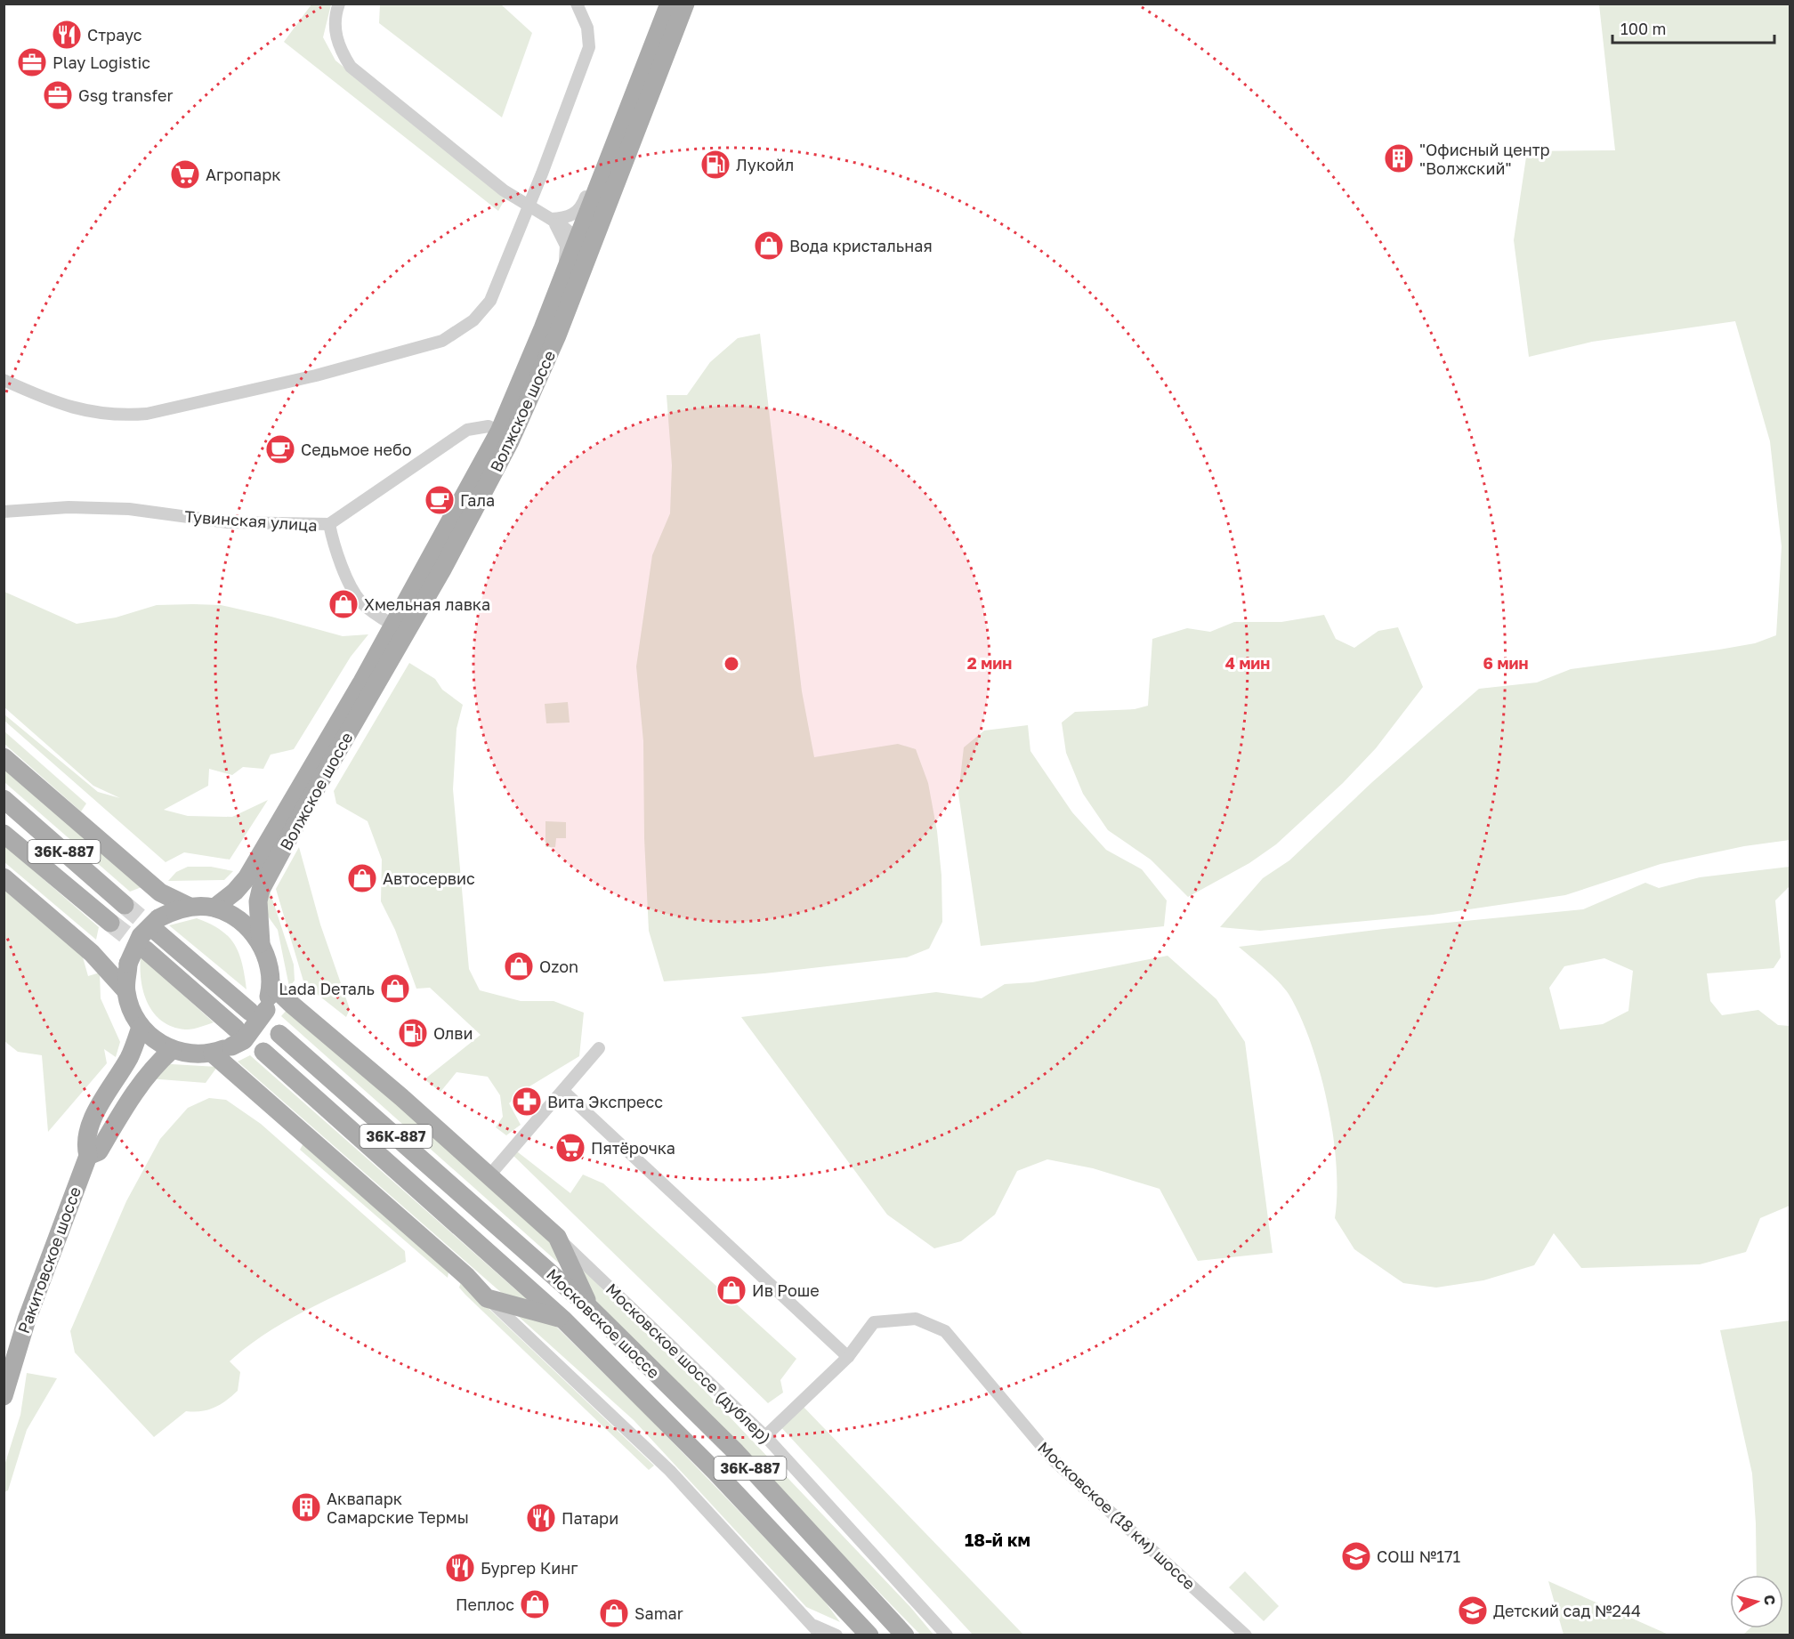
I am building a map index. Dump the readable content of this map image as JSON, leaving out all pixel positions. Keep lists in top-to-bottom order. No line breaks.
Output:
{"streets":{"main road":["Волжское шоссе","36К-887","Ракитовское шоссе","Московское шоссе"],"street":["Тувинская улица","Московское шоссе (дублер)","Московское (18 км) шоссе"]},"crossings":[["Волжское шоссе","Тувинская улица"],["Московское шоссе (дублер)","Московское (18 км) шоссе"]],"districts":["18-й км"],"places":{"restaurant":["Страус","Патари","Бургер Кинг"],"office":["Play Logistic","Gsg transfer"],"building":["\"Офисный центр \"Волжский\"","Аквапарк Самарские Термы"],"fuel station":["Лукойл","Олви"],"supermarket":["Агропарк","Пятёрочка"],"shop":["Вода кристальная","Хмельная лавка","Автосервис","Ozon","Lada Dеталь","Ив Роше","Пеплос","Samar"],"cafe":["Седьмое небо","Гала"],"pharmacy":["Вита Экспресс"],"school or university":["СОШ №171","Детский сад №244"]},"scale_bar":"100 m","north":"right","rings":["2 мин","4 мин","6 мин"]}
